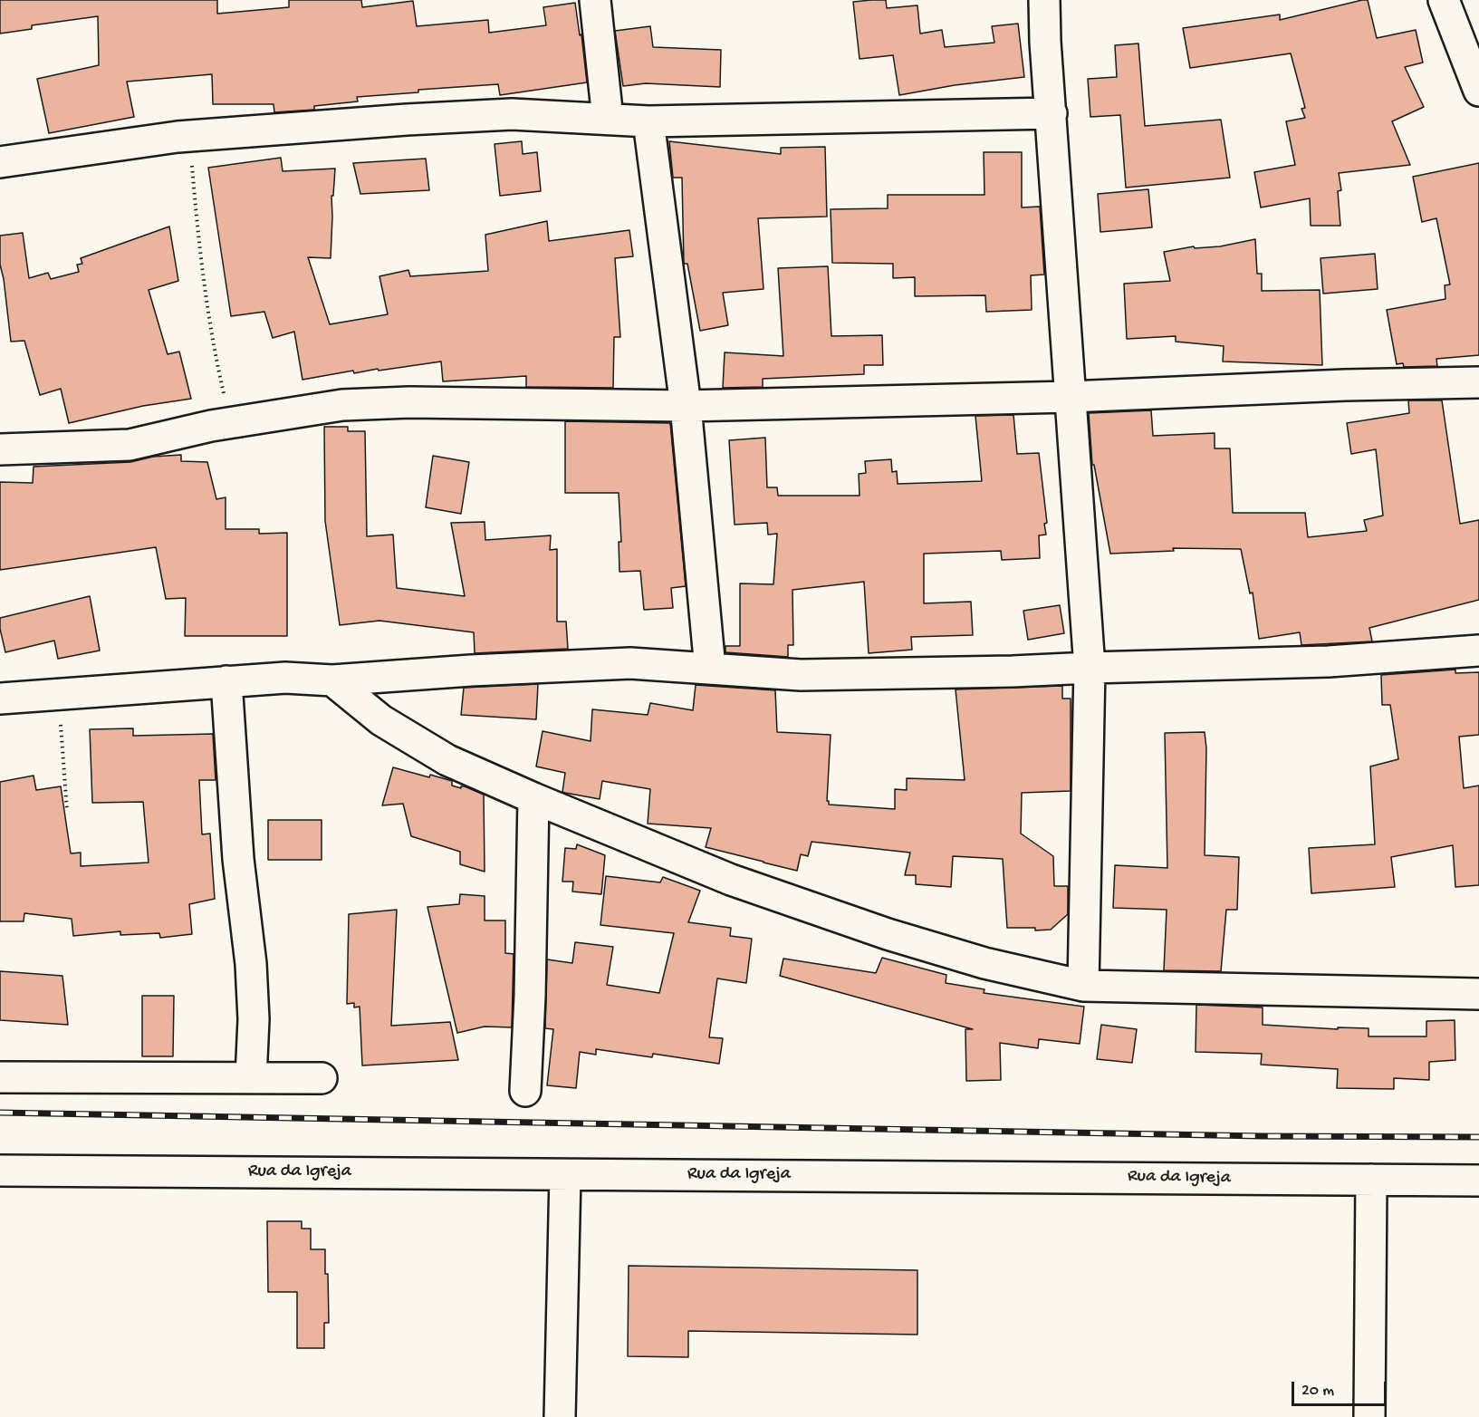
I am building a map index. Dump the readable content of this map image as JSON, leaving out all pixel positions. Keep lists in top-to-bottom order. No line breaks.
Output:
{"streets":{"street":["Rua da Igreja"]},"scale_bar":"20 m"}
